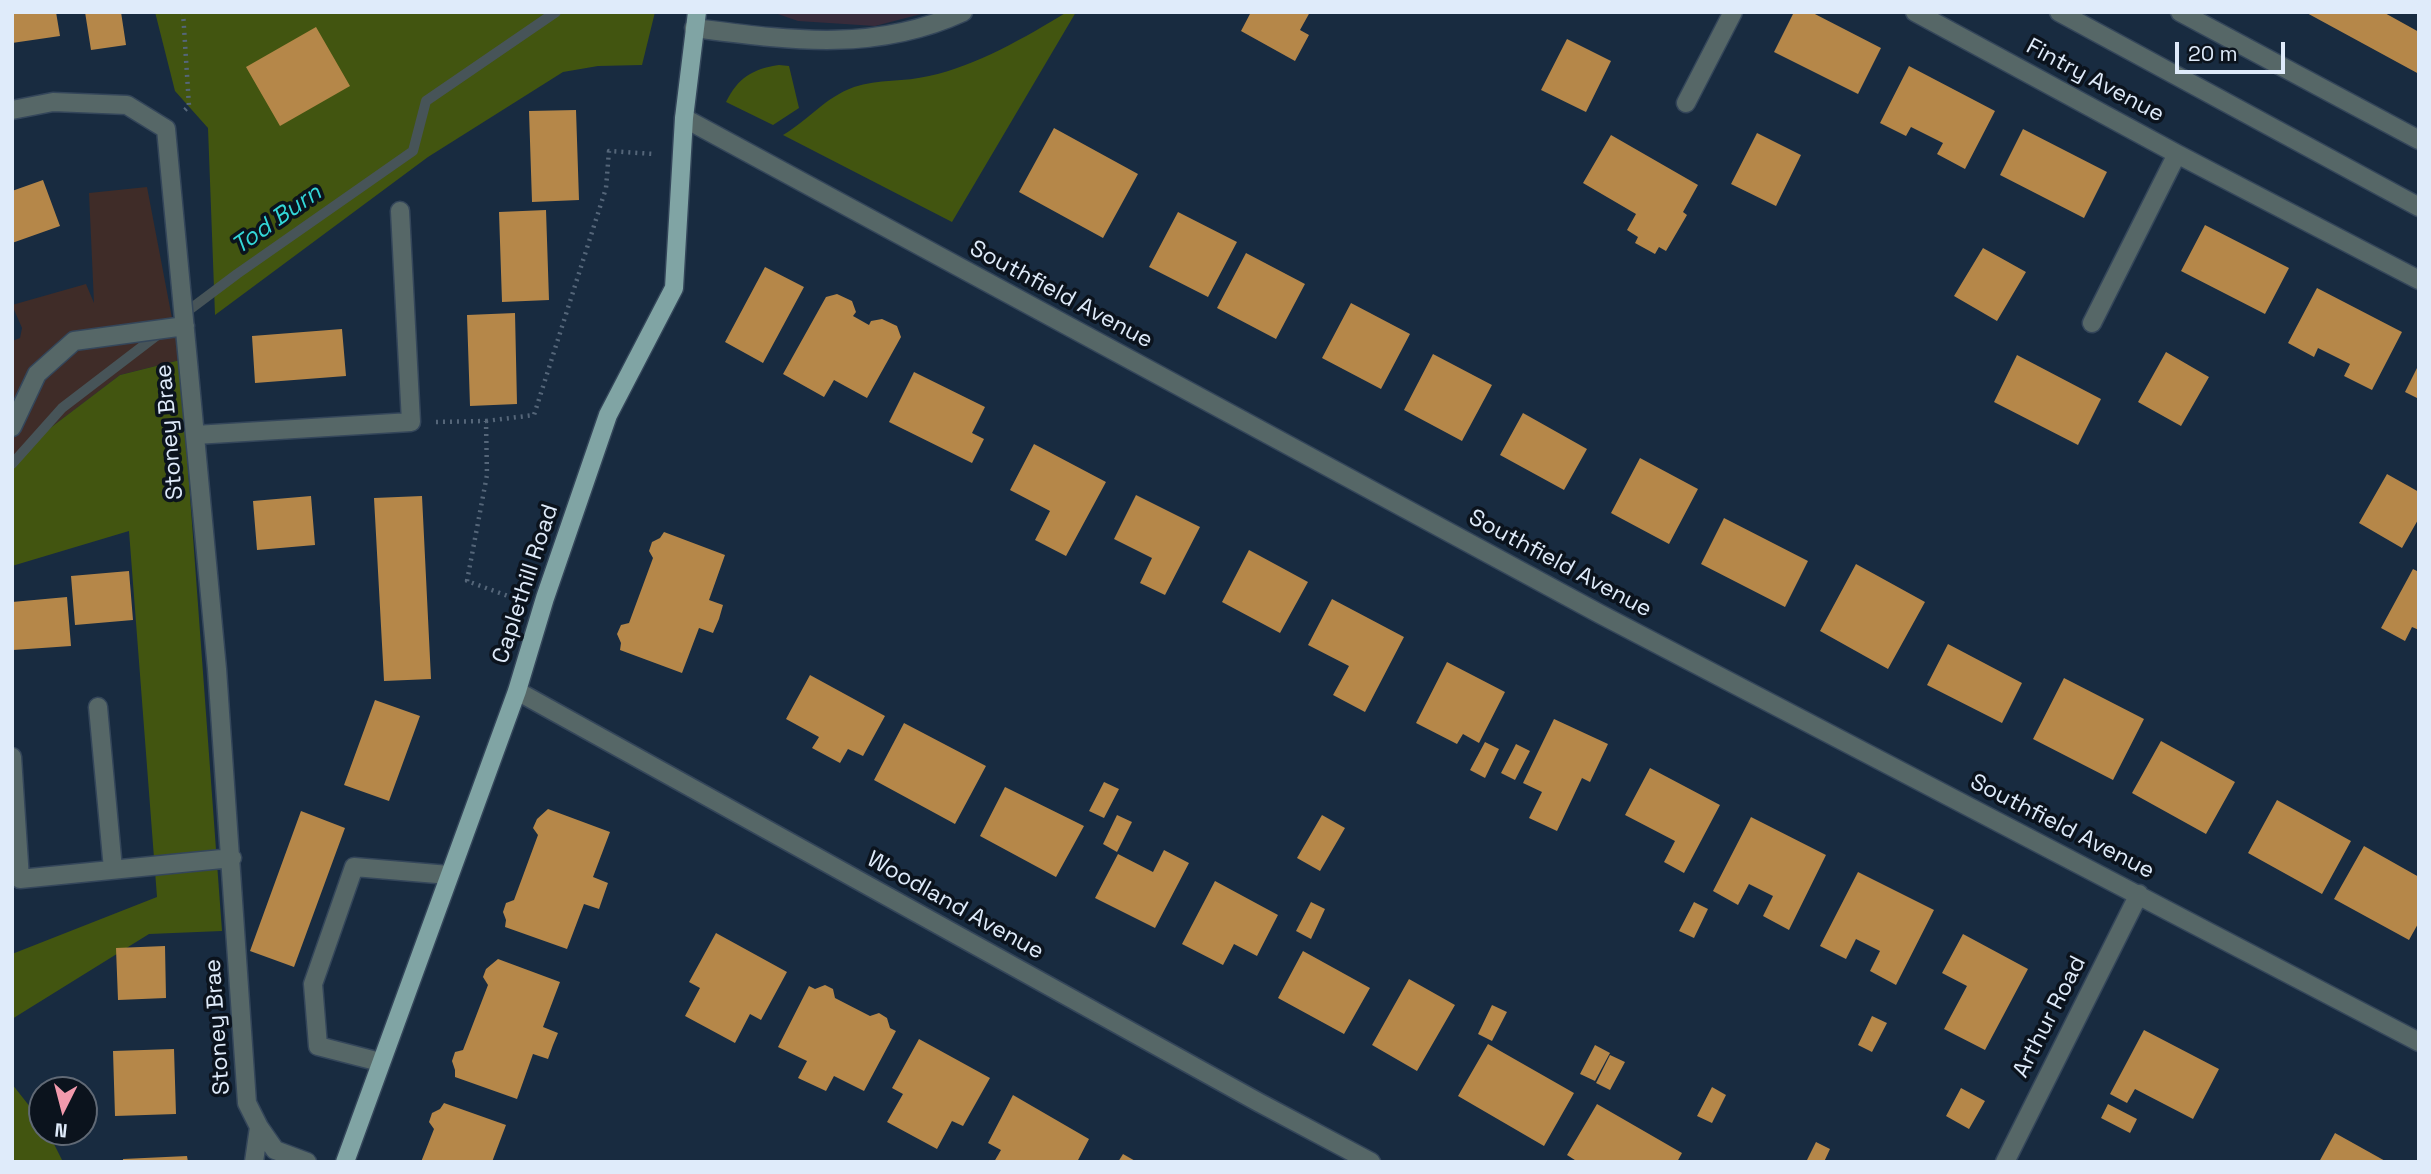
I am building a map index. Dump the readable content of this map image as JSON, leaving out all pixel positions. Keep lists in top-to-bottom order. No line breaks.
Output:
{"streets":{"main road":["Caplethill Road"],"street":["Fintry Avenue","Southfield Avenue","Stoney Brae","Woodland Avenue","Arthur Road"]},"crossings":[["Southfield Avenue","Caplethill Road"],["Southfield Avenue","Arthur Road"],["Caplethill Road","Woodland Avenue"]],"water":["Tod Burn"],"scale_bar":"20 m","north":"bottom"}
